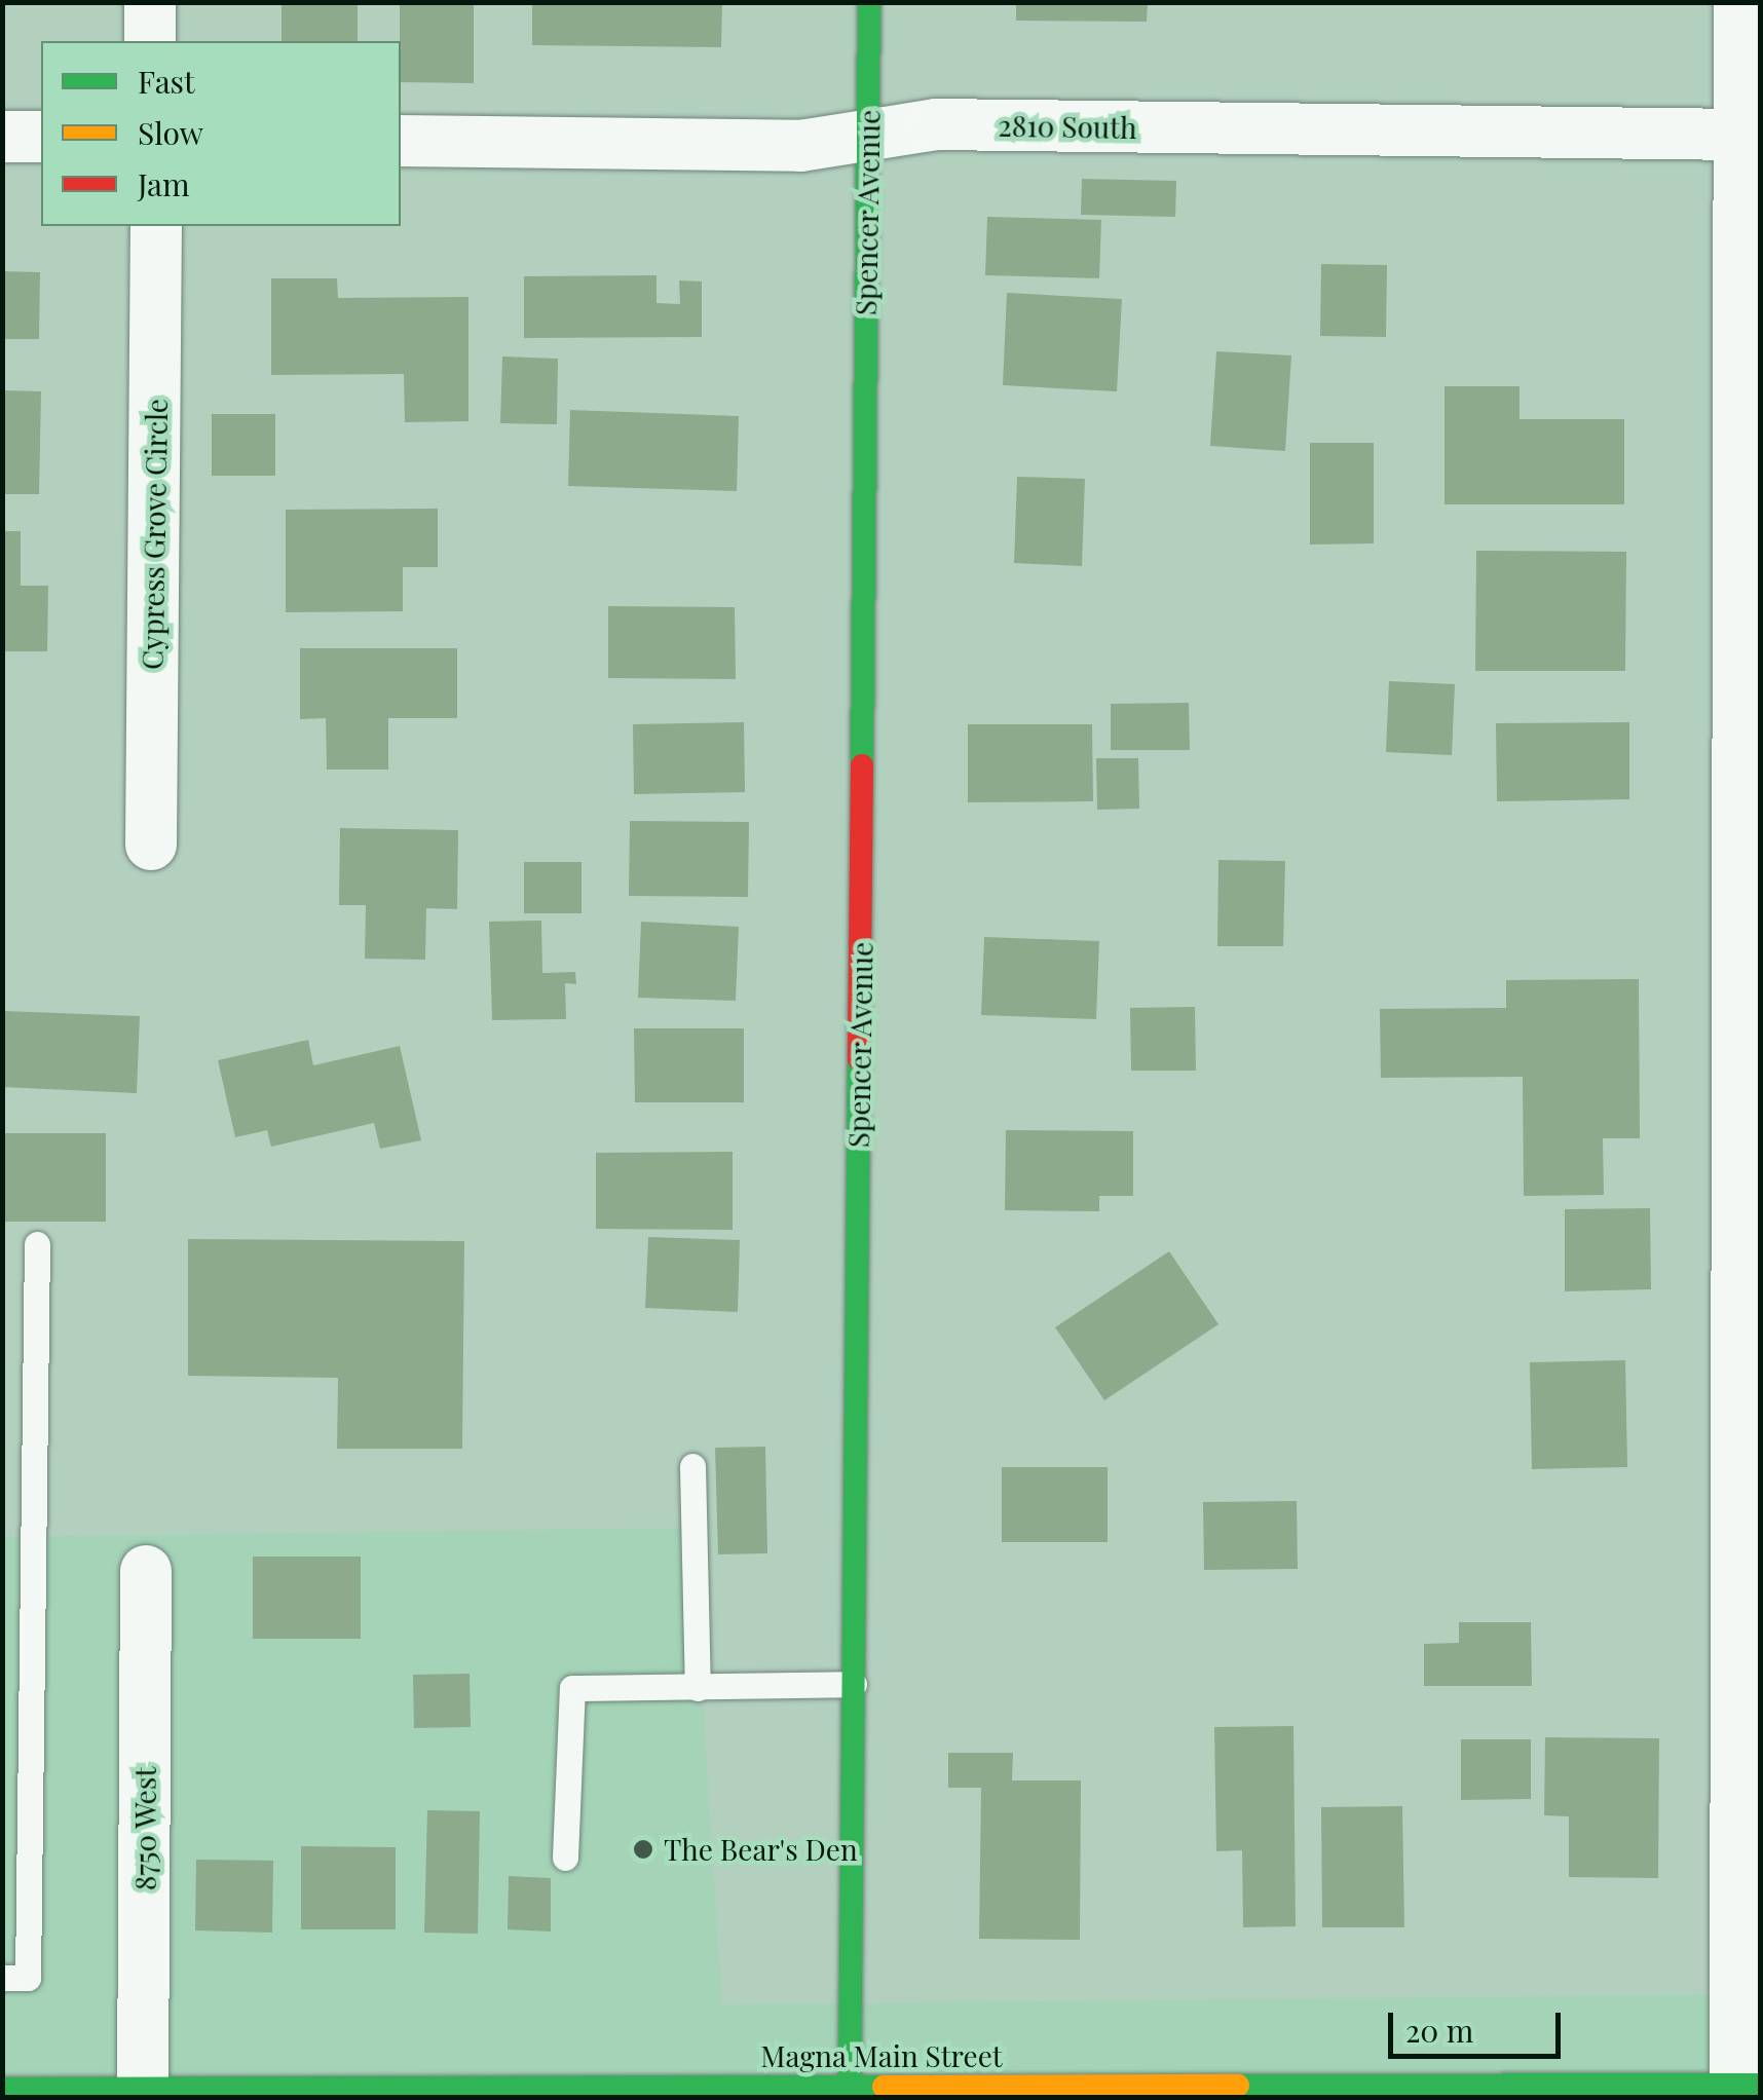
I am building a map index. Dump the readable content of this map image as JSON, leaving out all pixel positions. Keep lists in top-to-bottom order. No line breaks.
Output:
{"streets":{"street":["2810 South","Spencer Avenue","Cypress Grove Circle","8750 West","Magna Main Street"]},"crossings":[["2810 South","Spencer Avenue"],["Spencer Avenue","Magna Main Street"],["8750 West","Magna Main Street"]],"places":["The Bear's Den"],"legend":["Fast","Slow","Jam"],"scale_bar":"20 m"}
